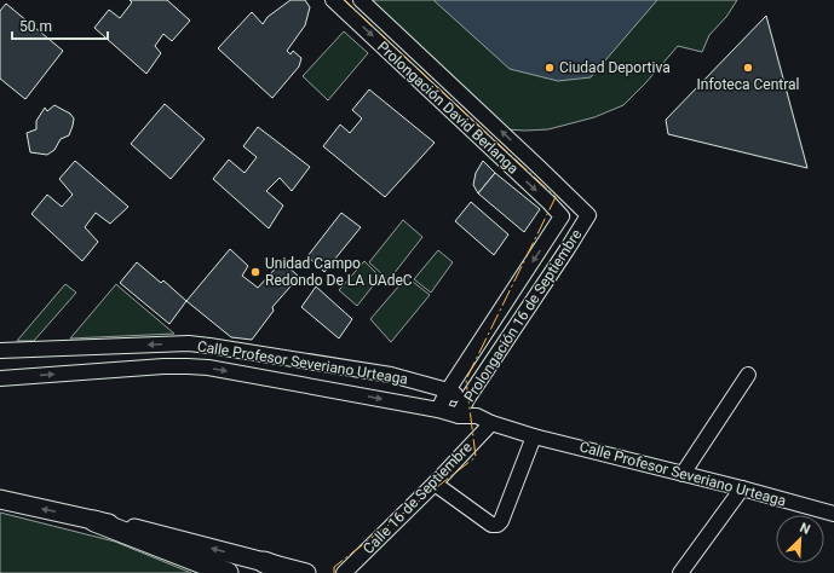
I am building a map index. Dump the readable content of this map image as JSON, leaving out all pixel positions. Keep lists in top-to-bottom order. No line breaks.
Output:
{"streets":{"street":["Prolongación David Berlanga","Prolongación 16 de Septiembre","Calle Profesor Severiano Urteaga","Calle 16 de Septiembre"]},"crossings":[["Prolongación David Berlanga","Prolongación 16 de Septiembre"],["Prolongación 16 de Septiembre","Calle Profesor Severiano Urteaga"],["Calle Profesor Severiano Urteaga","Calle 16 de Septiembre"]],"places":["Ciudad Deportiva","Infoteca Central","Unidad Campo Redondo De LA UAdeC"],"scale_bar":"50 m","north":"top right"}
